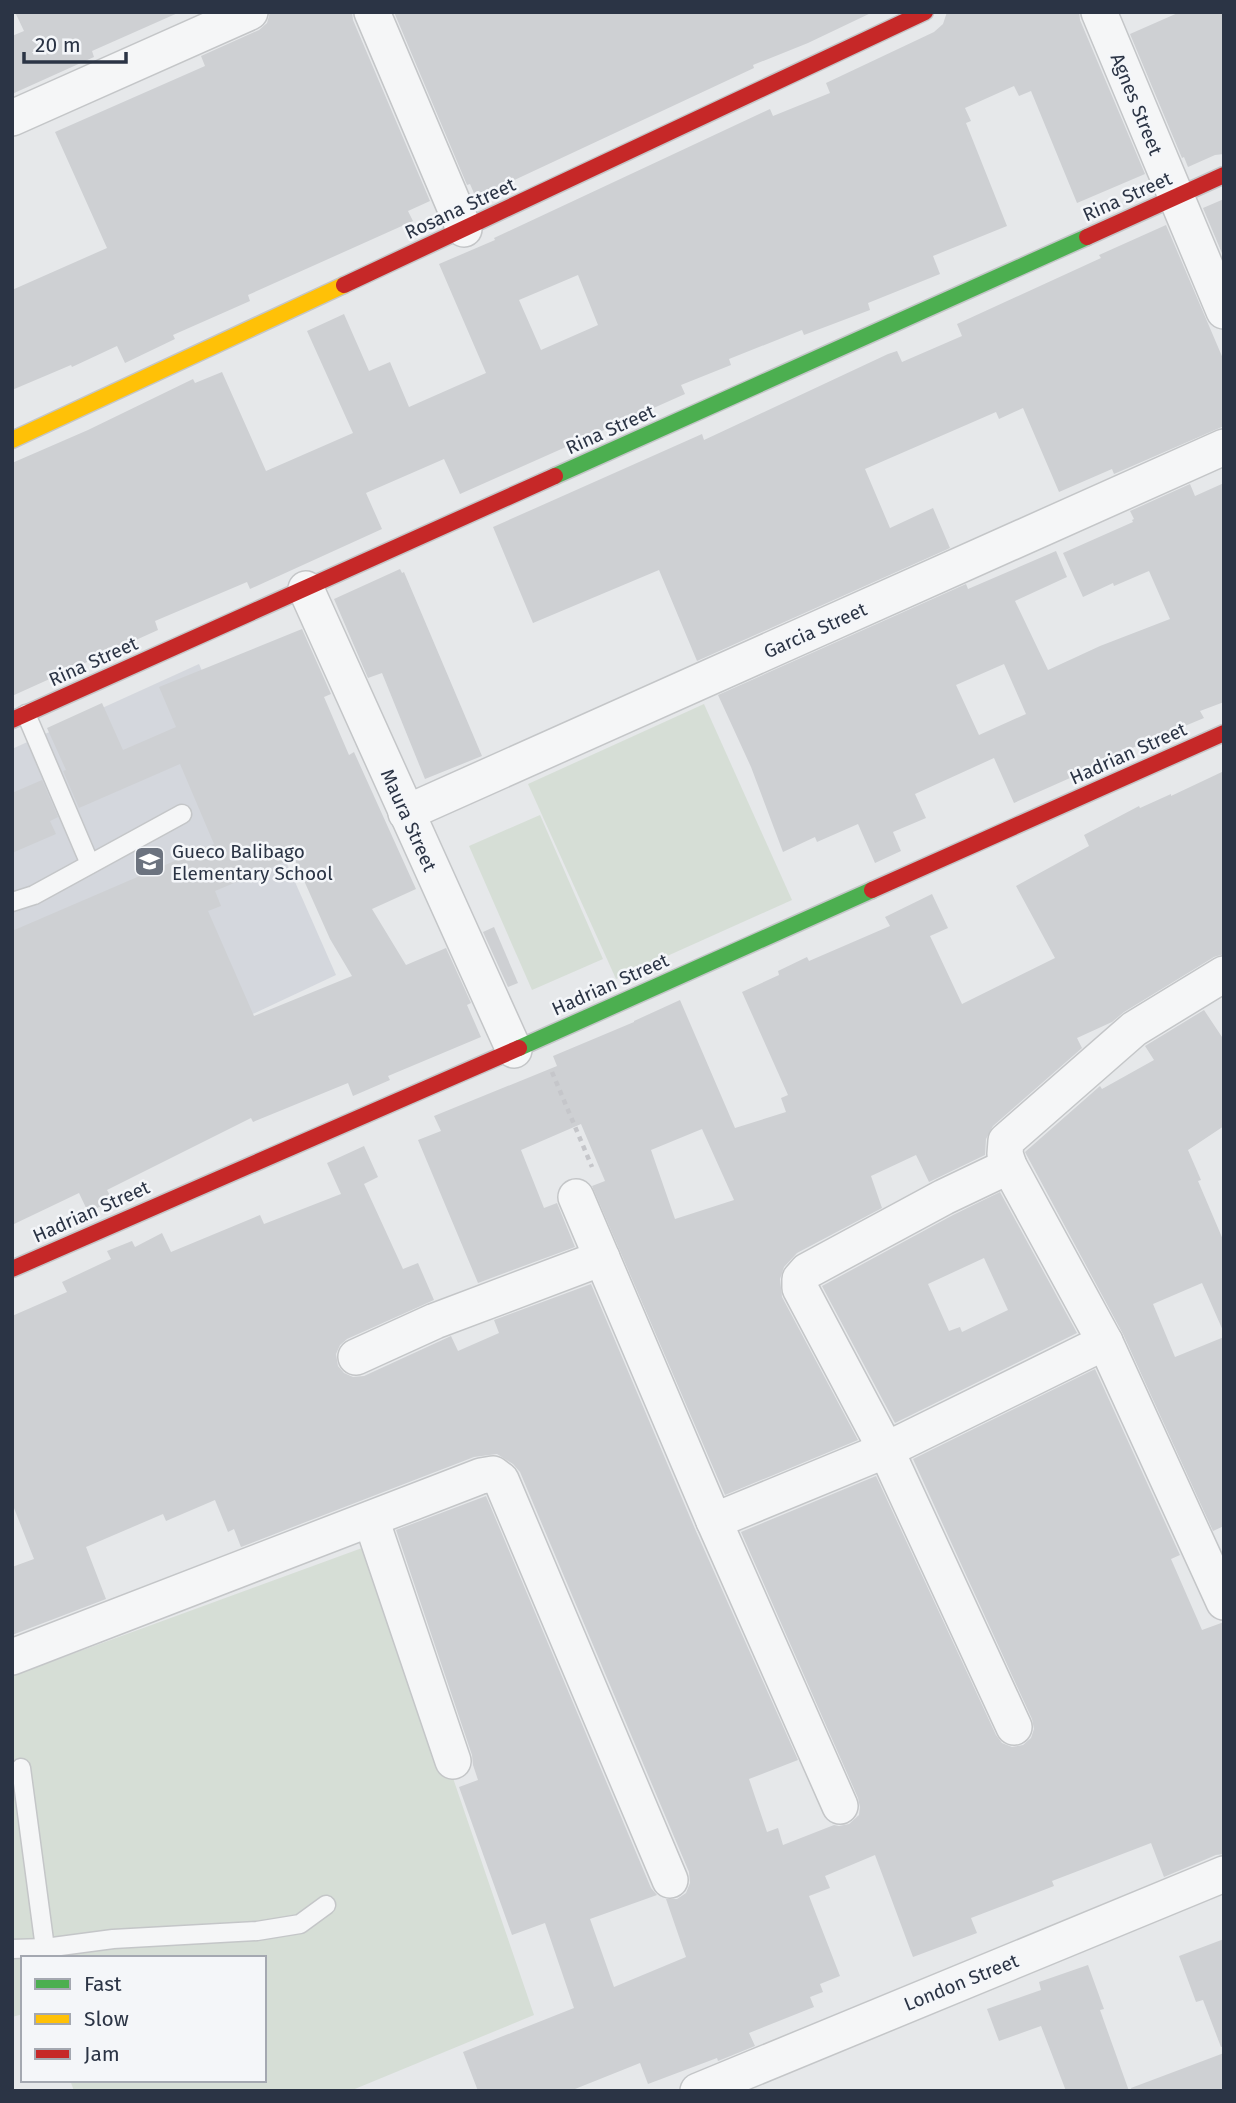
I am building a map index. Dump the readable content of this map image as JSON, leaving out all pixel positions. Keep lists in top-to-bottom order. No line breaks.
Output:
{"streets":{"street":["Agnes Street","Rina Street","Rosana Street","Garcia Street","Hadrian Street","Maura Street","London Street"]},"crossings":[["Agnes Street","Rina Street"],["Rina Street","Maura Street"],["Garcia Street","Maura Street"],["Hadrian Street","Maura Street"]],"places":{"school or university":["Gueco Balibago Elementary School"]},"legend":["Fast","Slow","Jam"],"scale_bar":"20 m"}
